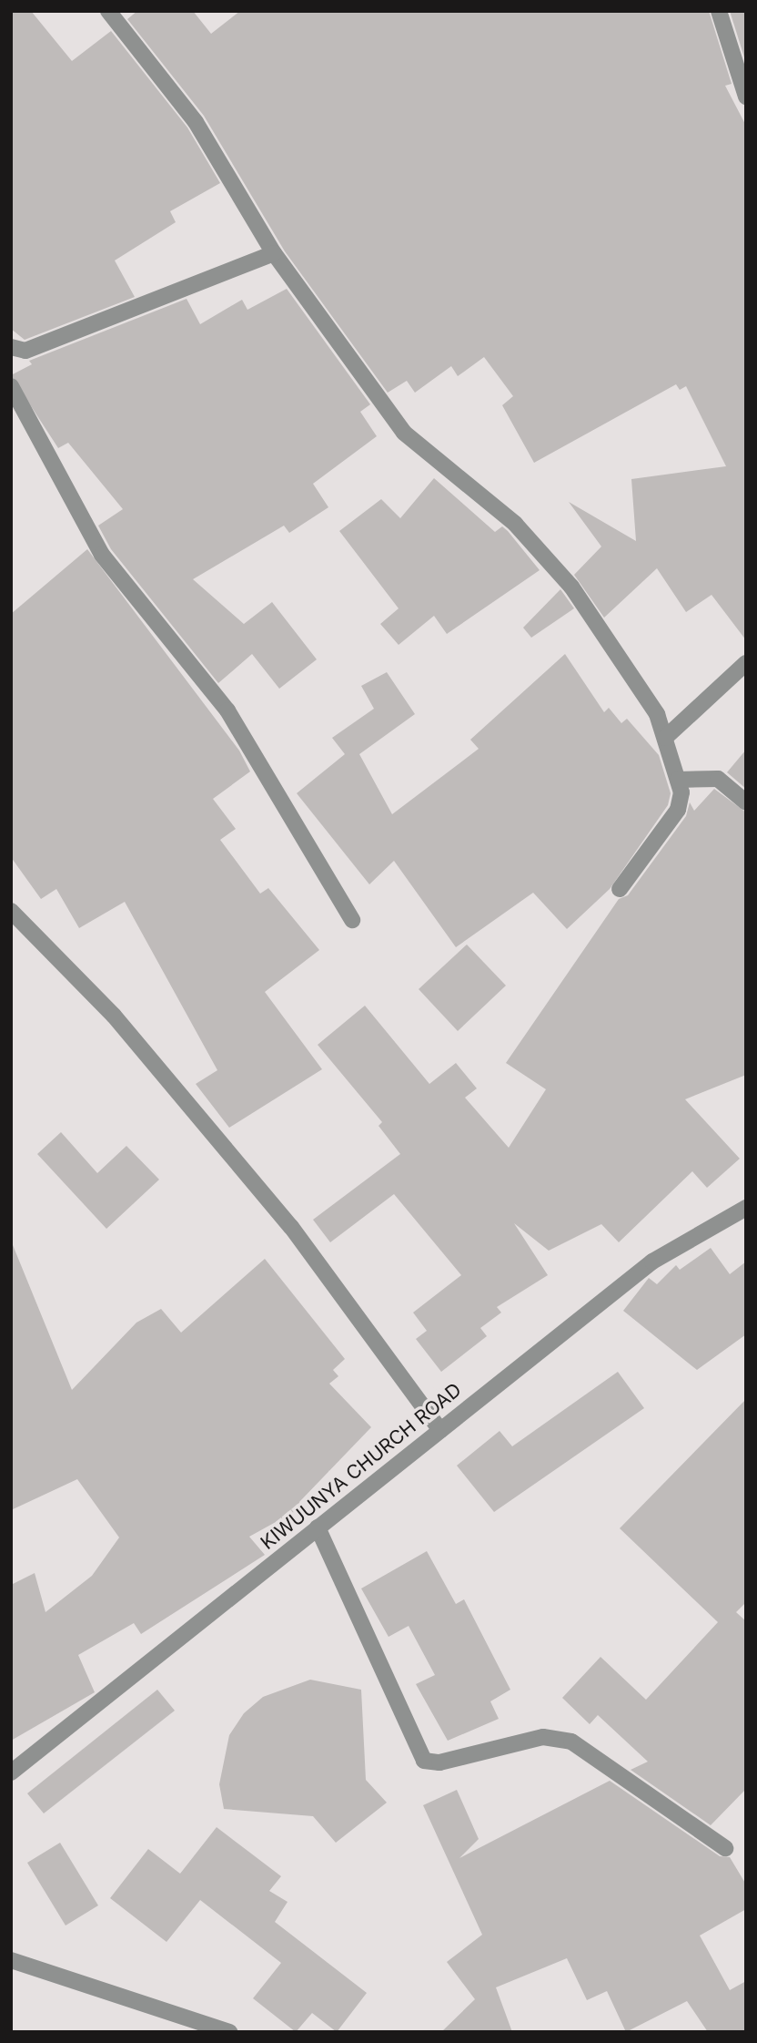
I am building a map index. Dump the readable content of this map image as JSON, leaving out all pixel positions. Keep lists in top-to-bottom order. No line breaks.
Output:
{"streets":{"street":["KIWUUNYA CHURCH ROAD"]}}
